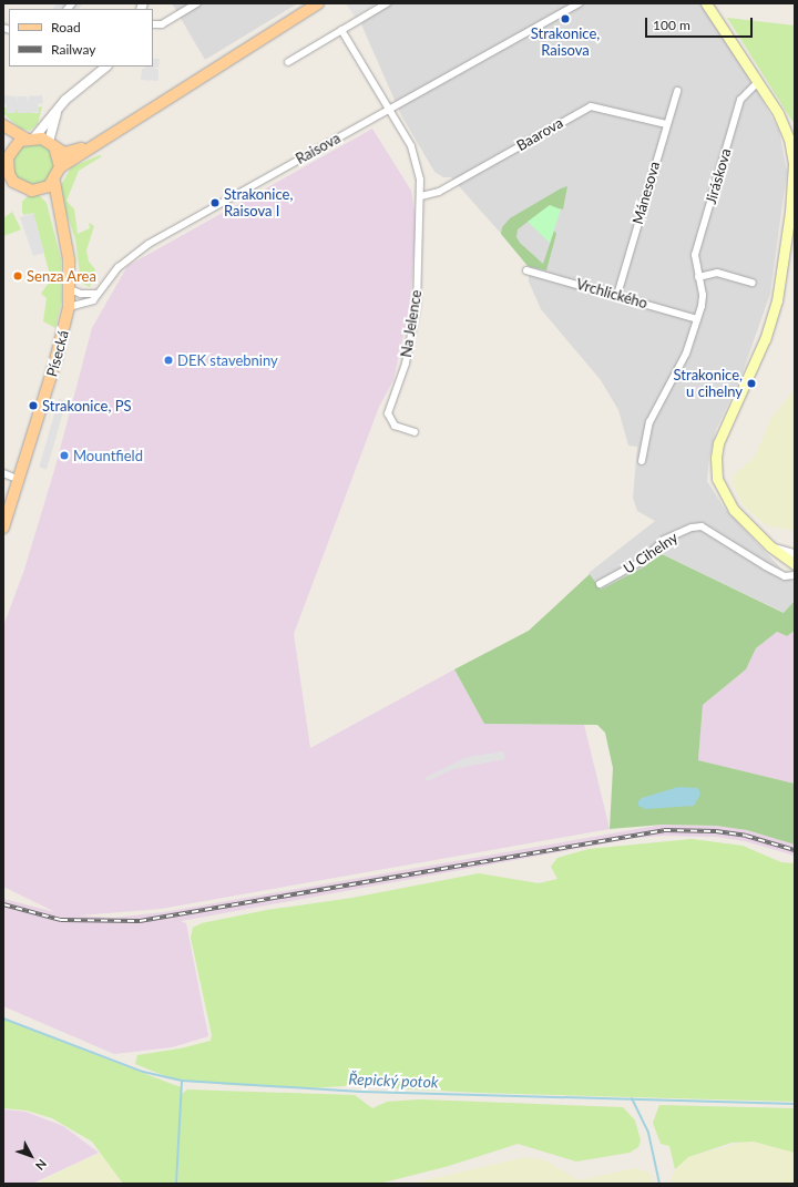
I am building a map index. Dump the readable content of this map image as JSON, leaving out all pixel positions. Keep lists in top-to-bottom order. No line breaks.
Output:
{"streets":{"main road":["Písecká"],"street":["Baarova","Raisova","Jiráskova","Mánesova","Vrchlického","Na Jelence","U Cihelny"]},"crossings":[["Baarova","Mánesova"],["Baarova","Na Jelence"],["Raisova","Na Jelence"],["Raisova","Písecká"],["Jiráskova","Vrchlického"],["Mánesova","Vrchlického"]],"water":["Řepický potok"],"places":["Strakonice, Raisova","Strakonice, Raisova I","Senza Area","DEK stavebniny","Strakonice, u cihelny","Strakonice, PS","Mountfield"],"legend":["Road","Railway"],"scale_bar":"100 m","north":"bottom right"}
